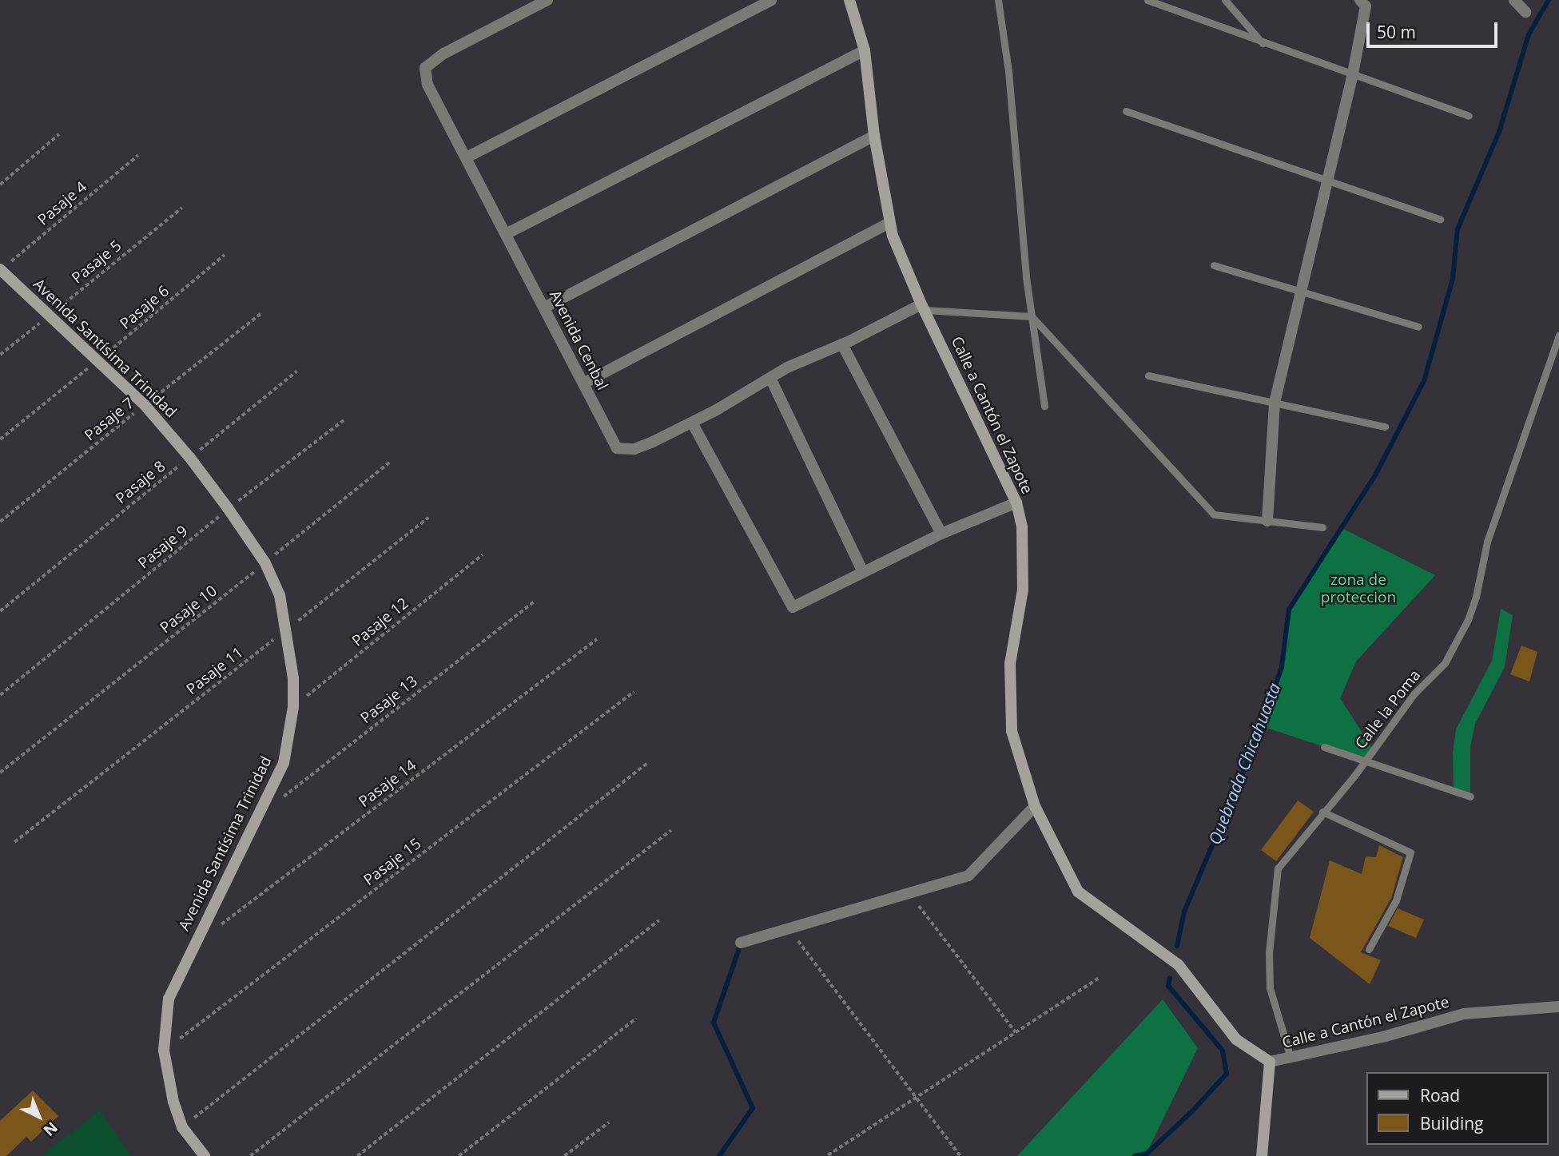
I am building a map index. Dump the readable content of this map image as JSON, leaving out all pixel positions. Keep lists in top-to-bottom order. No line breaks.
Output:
{"streets":{"street":["Avenida Cenbal","Avenida Santísima Trinidad","Calle a Cantón el Zapote"],"lane":["Calle la Poma"],"path":["Pasaje 4","Pasaje 5","Pasaje 6","Pasaje 7","Pasaje 8","Pasaje 9","Pasaje 10","Pasaje 12","Pasaje 11","Pasaje 13","Pasaje 14","Pasaje 15"]},"crossings":[["Pasaje 4","Avenida Santísima Trinidad"],["Pasaje 5","Avenida Santísima Trinidad"],["Pasaje 6","Avenida Santísima Trinidad"],["Avenida Cenbal","Calle a Cantón el Zapote"],["Avenida Santísima Trinidad","Pasaje 7"],["Avenida Santísima Trinidad","Pasaje 8"],["Avenida Santísima Trinidad","Pasaje 9"],["Avenida Santísima Trinidad","Pasaje 10"],["Avenida Santísima Trinidad","Pasaje 12"],["Avenida Santísima Trinidad","Pasaje 11"],["Avenida Santísima Trinidad","Pasaje 13"],["Avenida Santísima Trinidad","Pasaje 15"],["Calle a Cantón el Zapote","Calle la Poma"]],"water":["Quebrada Chicahuasta"],"parks":["zona de proteccion"],"legend":["Road","Building"],"scale_bar":"50 m","north":"bottom right"}
